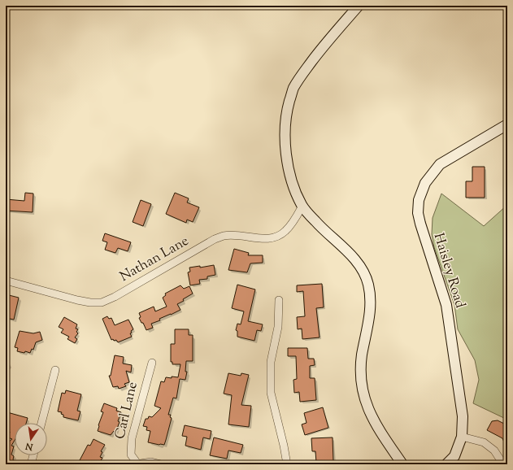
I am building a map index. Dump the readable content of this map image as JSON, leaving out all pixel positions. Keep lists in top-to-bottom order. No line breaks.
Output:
{"streets":{"street":["Nathan Lane","Haisley Road","Carl Lane"]},"north":"bottom"}
